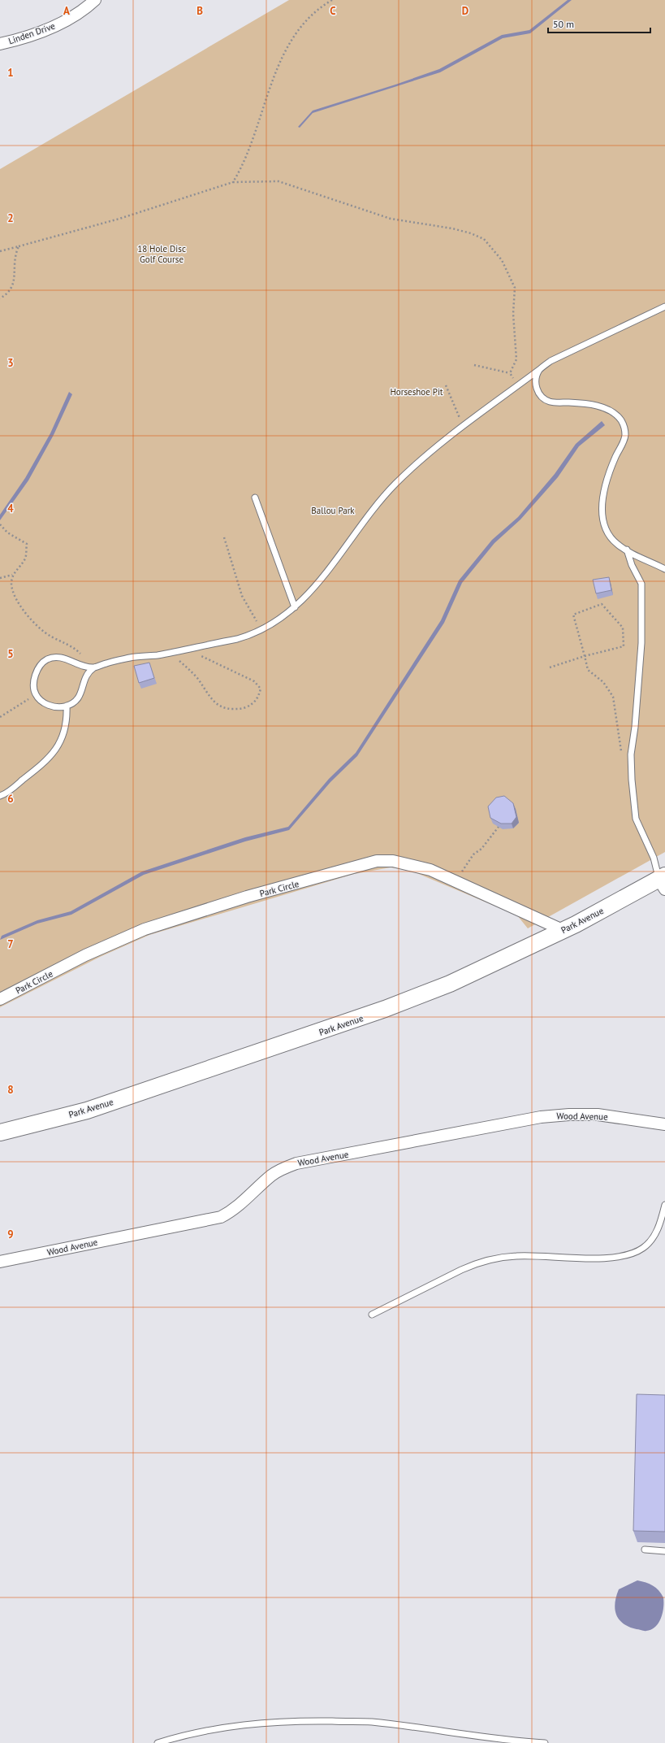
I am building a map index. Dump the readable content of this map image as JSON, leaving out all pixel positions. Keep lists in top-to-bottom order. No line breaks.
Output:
{"streets":{"main road":["Park Avenue"],"street":["Linden Drive","Park Circle","Wood Avenue"]},"crossings":[["Park Circle","Park Avenue"]],"parks":["18 Hole Disc Golf Course","Horseshoe Pit","Ballou Park"],"scale_bar":"50 m","grid":{"columns":["A","B","C","D"],"rows":["1","2","3","4","5","6","7","8","9"]}}
